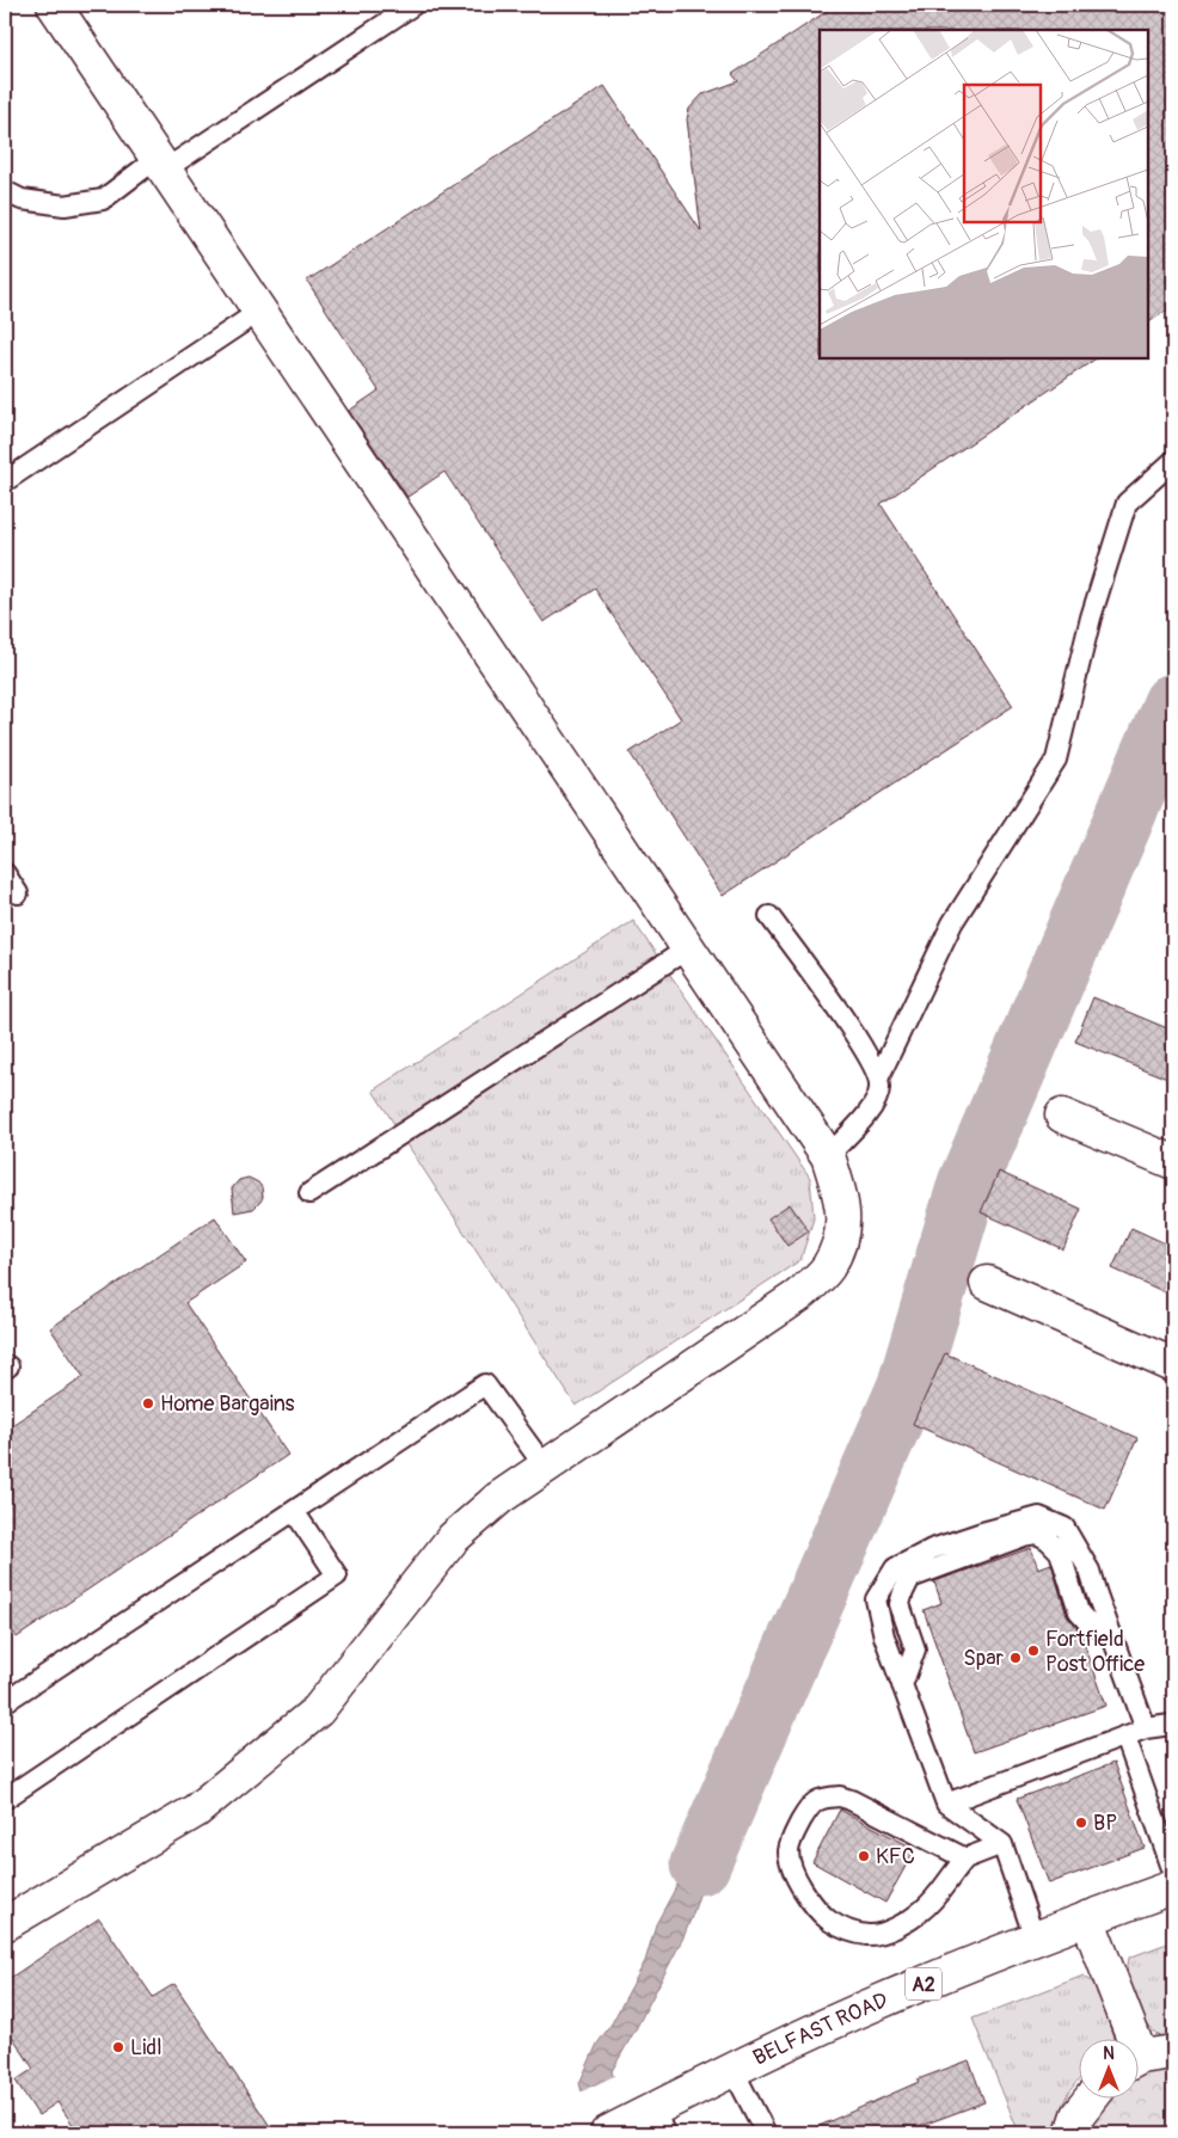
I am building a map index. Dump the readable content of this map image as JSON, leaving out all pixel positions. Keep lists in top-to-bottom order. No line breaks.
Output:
{"streets":{"main road":["A2","BELFAST ROAD"]},"places":["Home Bargains","Fortfield Post Office","Spar","BP","KFC","Lidl"],"north":"top"}
